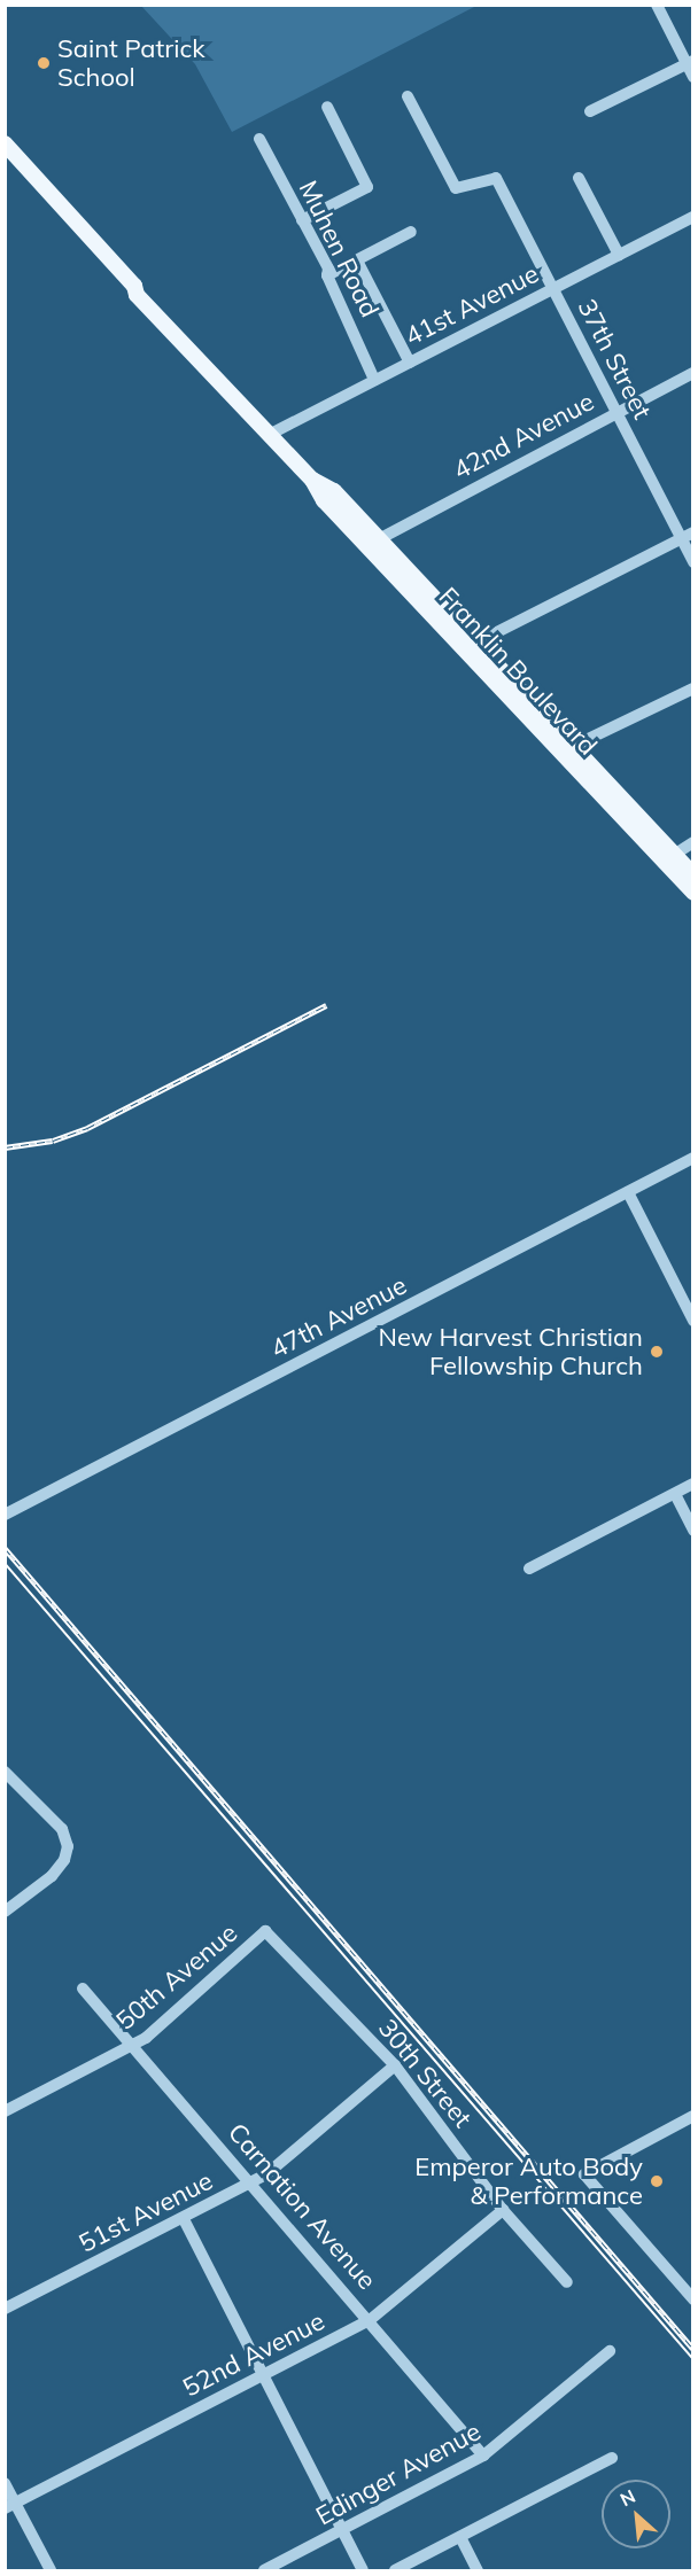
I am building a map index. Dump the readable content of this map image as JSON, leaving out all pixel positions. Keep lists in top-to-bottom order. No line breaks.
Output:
{"streets":{"main road":["Franklin Boulevard"],"street":["Muhen Road","41st Avenue","37th Street","42nd Avenue","47th Avenue","50th Avenue","30th Street","Carnation Avenue","51st Avenue","52nd Avenue","Edinger Avenue"]},"crossings":[["Muhen Road","41st Avenue"],["41st Avenue","37th Street"],["41st Avenue","Franklin Boulevard"],["37th Street","42nd Avenue"],["42nd Avenue","Franklin Boulevard"],["50th Avenue","30th Street"],["50th Avenue","Carnation Avenue"],["30th Street","51st Avenue"],["30th Street","52nd Avenue"],["Carnation Avenue","51st Avenue"],["Carnation Avenue","52nd Avenue"],["Carnation Avenue","Edinger Avenue"]],"places":["Saint Patrick School","New Harvest Christian Fellowship Church","Emperor Auto Body & Performance"],"north":"top left"}
